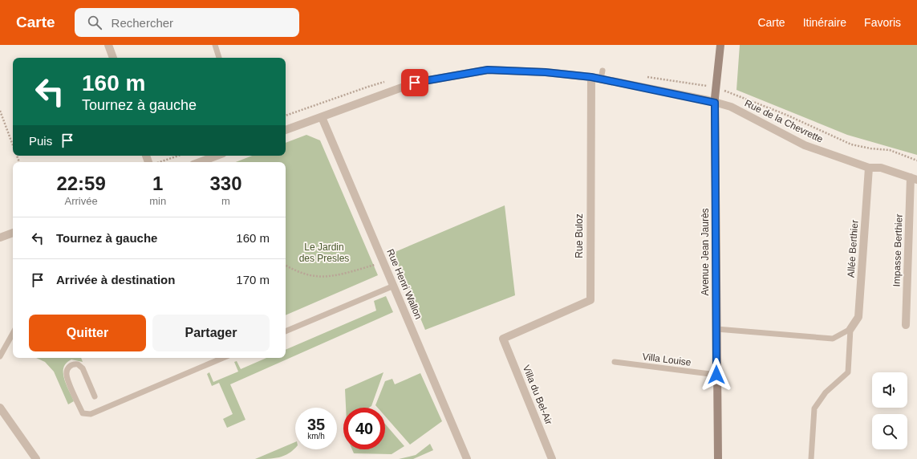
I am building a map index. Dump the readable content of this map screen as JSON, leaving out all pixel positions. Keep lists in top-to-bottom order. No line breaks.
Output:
{"streets":{"street":["Rue de la Chevrette","Rue Buloz","Allée Berthier","Impasse Berthier","Avenue Jean Jaurès","Rue Henri Wallon","Villa du Bel-Air"],"lane":["Villa Louise"]},"crossings":[["Rue de la Chevrette","Rue Buloz"],["Rue de la Chevrette","Allée Berthier"],["Rue de la Chevrette","Impasse Berthier"],["Rue de la Chevrette","Avenue Jean Jaurès"],["Rue de la Chevrette","Rue Henri Wallon"],["Rue Buloz","Villa du Bel-Air"],["Avenue Jean Jaurès","Villa Louise"]],"parks":["Le Jardin des Presles"],"page":{"header":"Carte","search":"Rechercher","nav":["Carte","Itinéraire","Favoris"],"turn":["160 m","Tournez à gauche"],"then":"Puis","eta":["22:59","Arrivée","1","min","330","m"],"list":[{"name":"Tournez à gauche","value":"160 m"},{"name":"Arrivée à destination","value":"170 m"}],"buttons":["Quitter","Partager"],"speed":"35 km/h","limit":"40"}}
